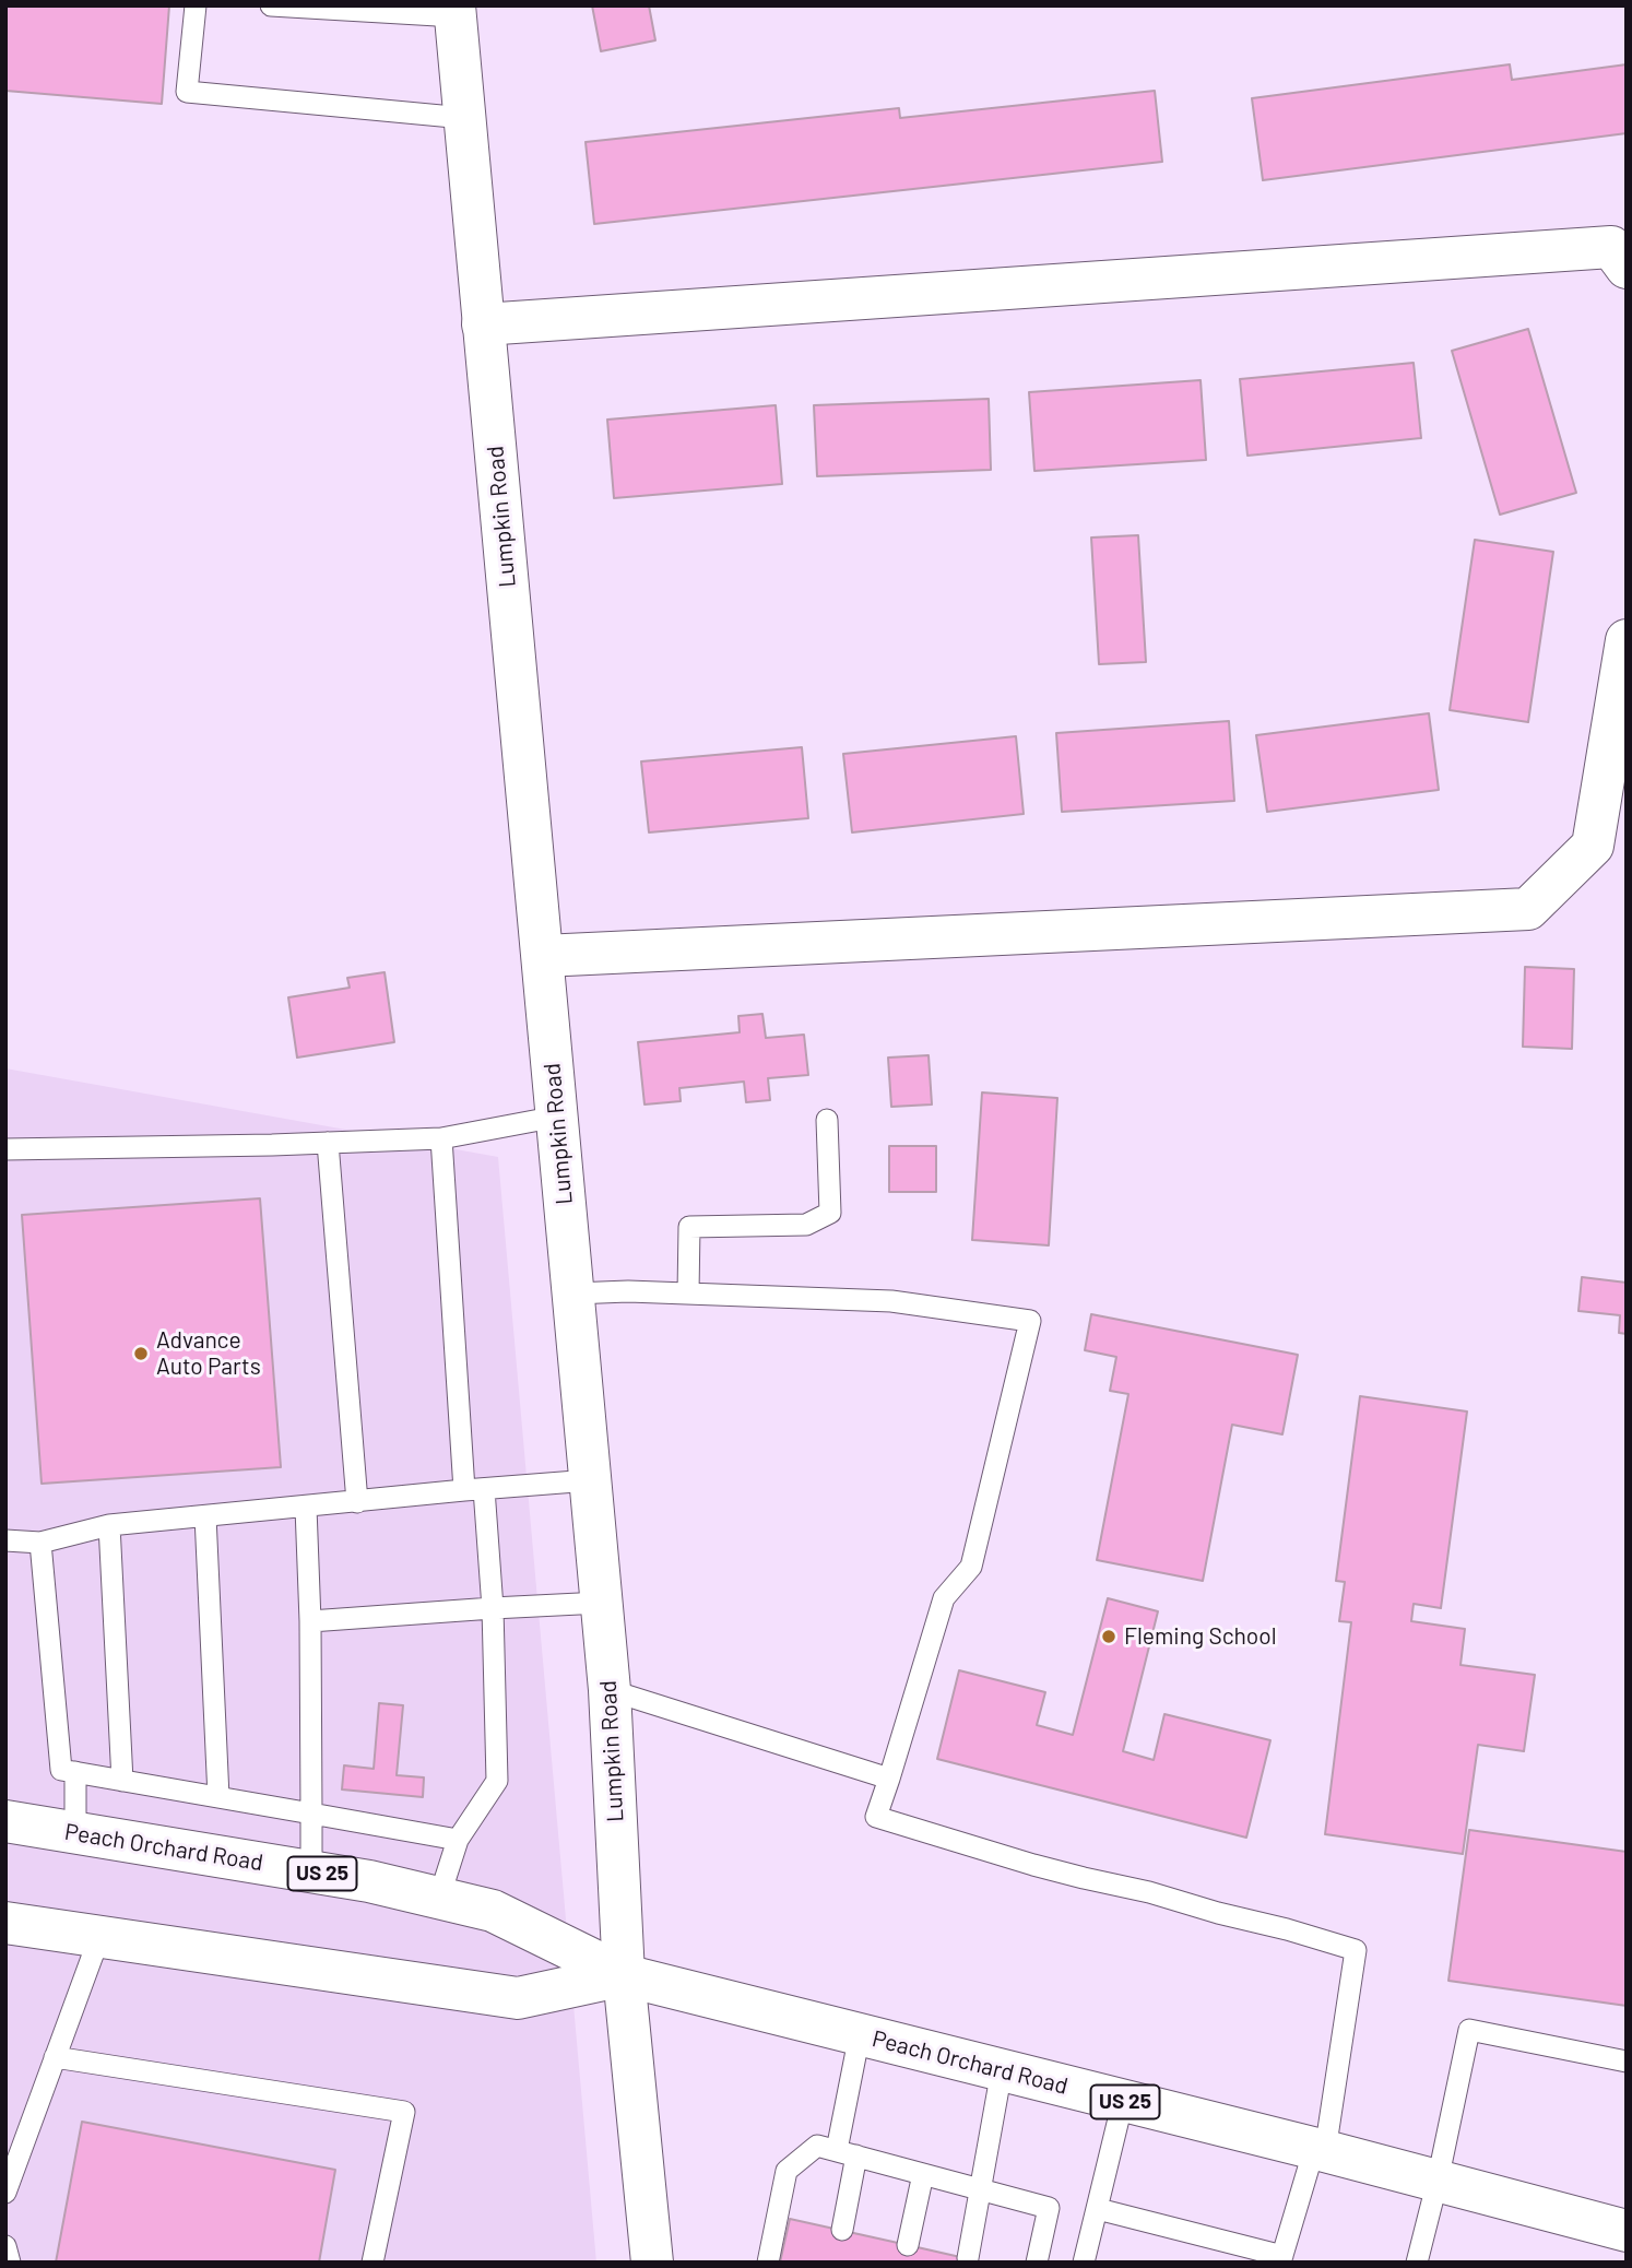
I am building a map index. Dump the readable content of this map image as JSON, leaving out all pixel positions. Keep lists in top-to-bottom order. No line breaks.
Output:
{"streets":{"main road":["Lumpkin Road","Peach Orchard Road","US 25"]},"crossings":[["Lumpkin Road","Peach Orchard Road"]],"places":["Advance Auto Parts","Fleming School"]}
